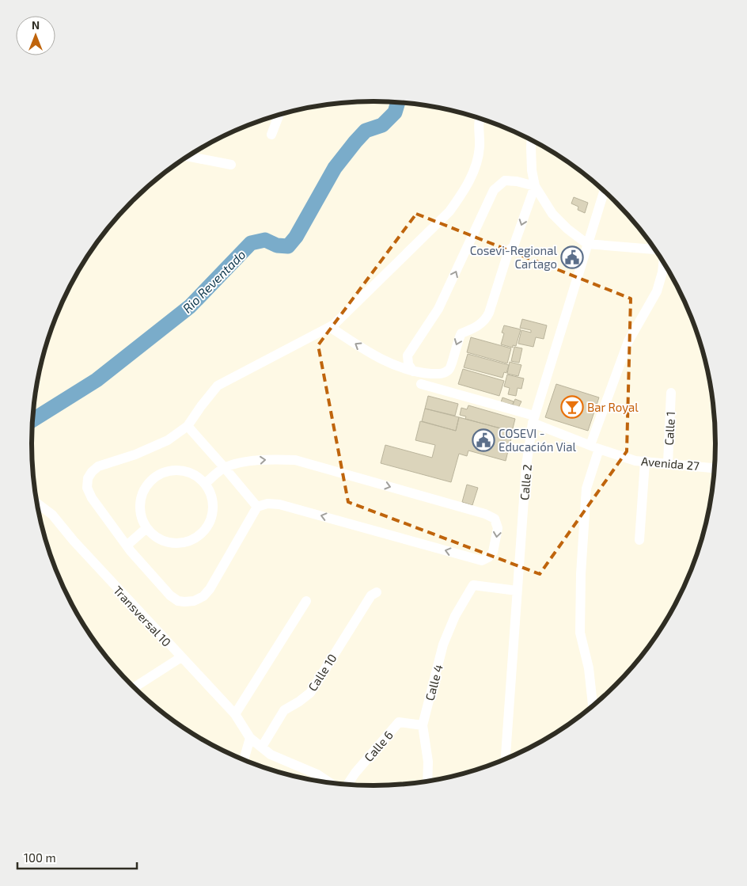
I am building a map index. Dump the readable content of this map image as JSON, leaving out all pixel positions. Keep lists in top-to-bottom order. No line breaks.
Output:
{"streets":{"street":["Calle 1","Avenida 27","Calle 2","Transversal 10","Calle 10","Calle 4","Calle 6"]},"crossings":[["Calle 1","Avenida 27"],["Avenida 27","Calle 2"],["Calle 2","Calle 4"],["Calle 4","Calle 6"]],"water":["Rio Reventado"],"places":{"public building":["Cosevi-Regional Cartago","COSEVI - Educación Vial"],"bar":["Bar Royal"]},"scale_bar":"100 m","north":"top"}
